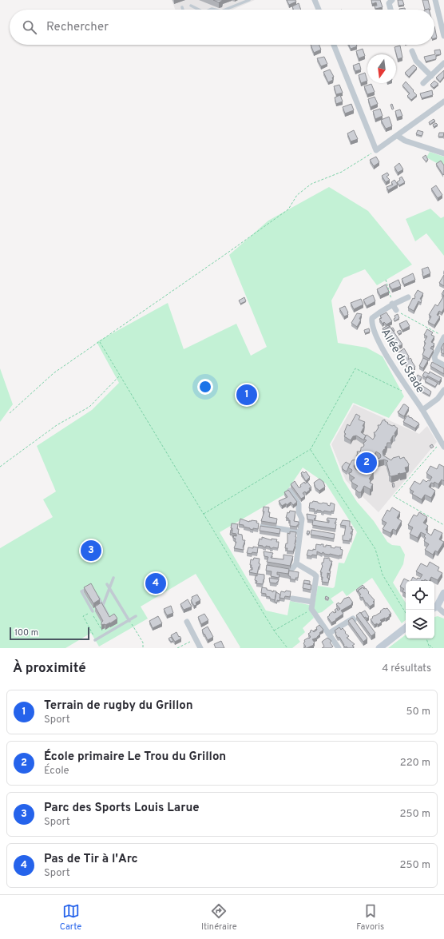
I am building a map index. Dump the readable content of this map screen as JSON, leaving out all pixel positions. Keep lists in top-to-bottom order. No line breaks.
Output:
{"streets":{"street":["Allée du Stade"]},"scale_bar":"100 m","north":"bottom","page":{"search":"Rechercher","pins":["1","2","3","4"],"scale":"100 m","heading":["À proximité","4 résultats"],"list":[{"mark":"1","name":"Terrain de rugby du Grillon","note":"Sport","value":"50 m"},{"mark":"2","name":"École primaire Le Trou du Grillon","note":"École","value":"220 m"},{"mark":"3","name":"Parc des Sports Louis Larue","note":"Sport","value":"250 m"},{"mark":"4","name":"Pas de Tir à l'Arc","note":"Sport","value":"250 m"}],"nav":["Carte","Itinéraire","Favoris"]}}
